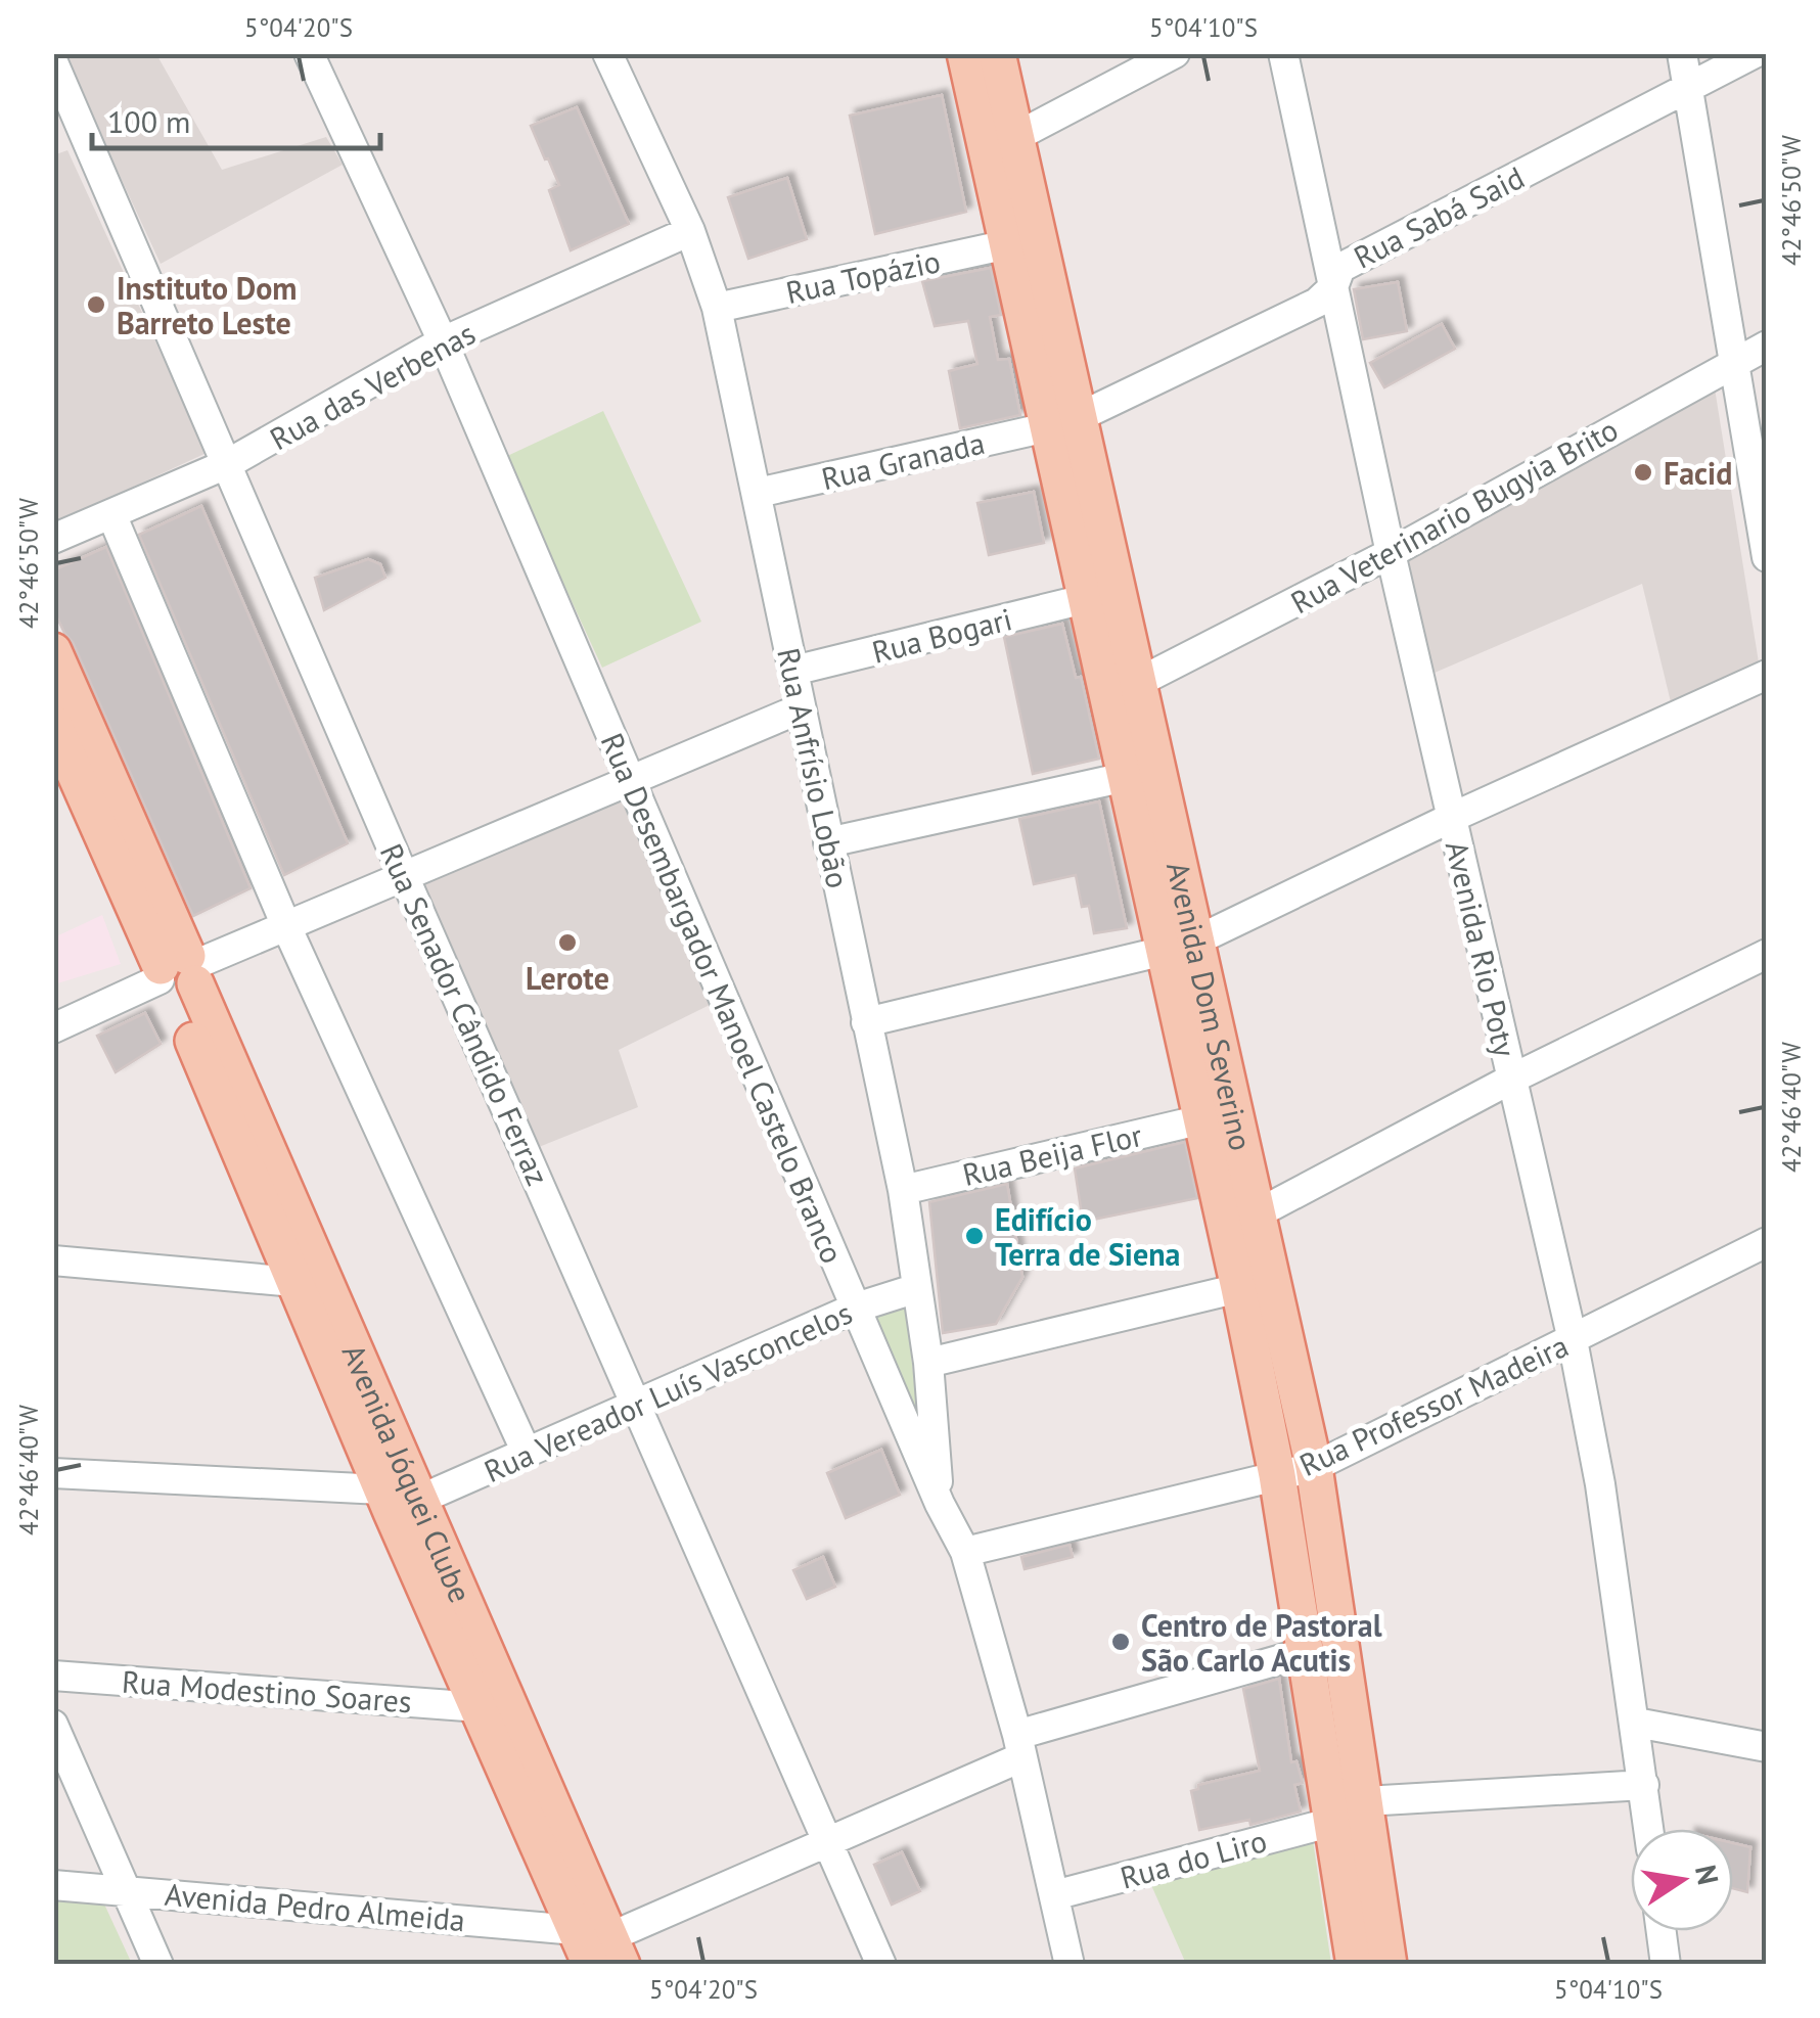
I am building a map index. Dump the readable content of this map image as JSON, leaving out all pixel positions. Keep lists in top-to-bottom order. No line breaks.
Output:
{"streets":{"main road":["Avenida Dom Severino","Avenida Jóquei Clube"],"street":["Rua Sabá Said","Rua Topázio","Rua das Verbenas","Rua Granada","Rua Veterinario Bugyia Brito","Rua Bogari","Rua Anfrísio Lobão","Avenida Rio Poty","Rua Desembargador Manoel Castelo Branco","Rua Senador Cândido Ferraz","Rua Beija Flor","Rua Vereador Luís Vasconcelos","Rua Professor Madeira","Rua Modestino Soares","Rua do Liro","Avenida Pedro Almeida"]},"crossings":[["Rua Sabá Said","Rua Granada"],["Rua Sabá Said","Avenida Rio Poty"],["Rua Sabá Said","Avenida Dom Severino"],["Rua Topázio","Rua Anfrísio Lobão"],["Rua Topázio","Avenida Dom Severino"],["Rua das Verbenas","Rua Anfrísio Lobão"],["Rua das Verbenas","Rua Desembargador Manoel Castelo Branco"],["Rua das Verbenas","Rua Senador Cândido Ferraz"],["Rua Granada","Rua Anfrísio Lobão"],["Rua Granada","Avenida Dom Severino"],["Rua Veterinario Bugyia Brito","Avenida Rio Poty"],["Rua Veterinario Bugyia Brito","Avenida Dom Severino"],["Rua Bogari","Rua Anfrísio Lobão"],["Rua Bogari","Avenida Dom Severino"],["Rua Anfrísio Lobão","Rua Desembargador Manoel Castelo Branco"],["Rua Anfrísio Lobão","Rua Beija Flor"],["Rua Anfrísio Lobão","Rua Vereador Luís Vasconcelos"],["Avenida Rio Poty","Rua Professor Madeira"],["Rua Desembargador Manoel Castelo Branco","Rua Vereador Luís Vasconcelos"],["Rua Desembargador Manoel Castelo Branco","Rua Professor Madeira"],["Rua Desembargador Manoel Castelo Branco","Rua do Liro"],["Rua Desembargador Manoel Castelo Branco","Avenida Pedro Almeida"],["Avenida Dom Severino","Rua Beija Flor"],["Avenida Dom Severino","Rua Professor Madeira"],["Avenida Dom Severino","Rua do Liro"],["Avenida Dom Severino","Avenida Pedro Almeida"],["Rua Senador Cândido Ferraz","Rua Vereador Luís Vasconcelos"],["Rua Senador Cândido Ferraz","Avenida Pedro Almeida"],["Rua Vereador Luís Vasconcelos","Avenida Jóquei Clube"],["Avenida Jóquei Clube","Rua Modestino Soares"],["Avenida Jóquei Clube","Avenida Pedro Almeida"]],"places":["Instituto Dom Barreto Leste","Facid","Lerote","Edifício Terra de Siena","Centro de Pastoral São Carlo Acutis"],"scale_bar":"100 m","north":"right","coordinates":["5°04'20\"S","5°04'10\"S","42°46'50\"W","42°46'40\"W"]}
